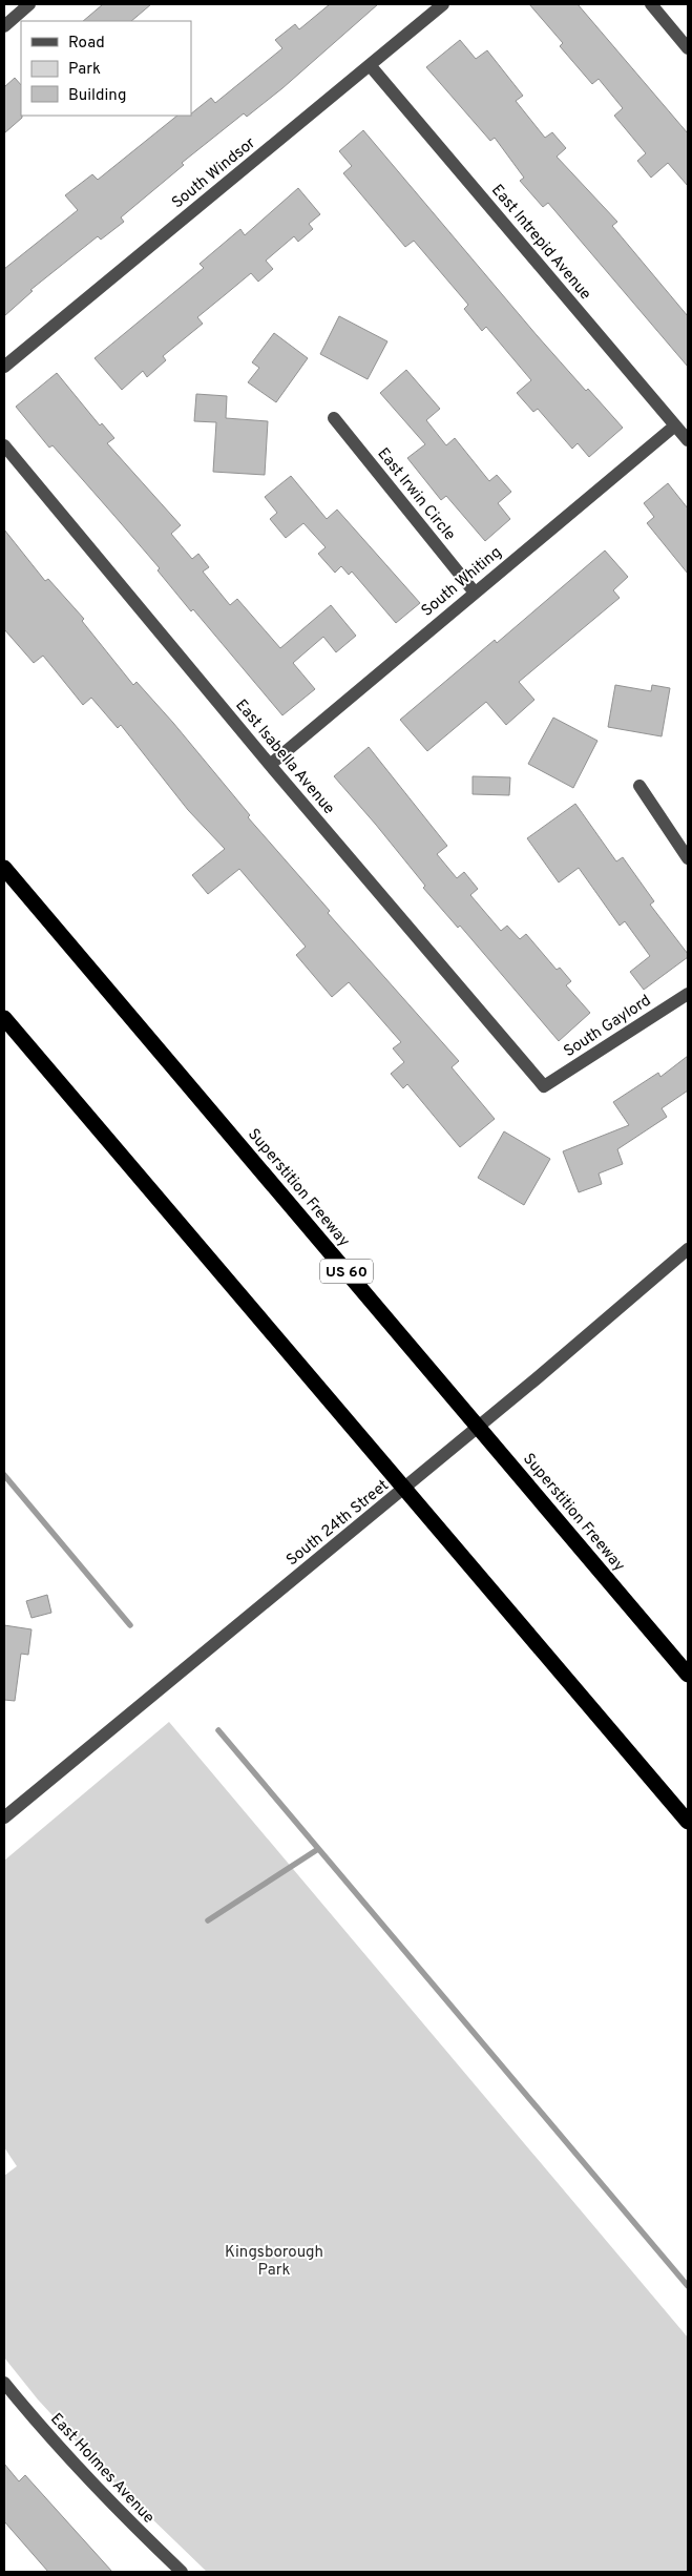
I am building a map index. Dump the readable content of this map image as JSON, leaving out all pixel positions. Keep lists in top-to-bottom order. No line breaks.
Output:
{"streets":{"highway":["Superstition Freeway","US 60"],"street":["South Windsor","East Intrepid Avenue","East Irwin Circle","South Whiting","East Isabella Avenue","South Gaylord","South 24th Street","East Holmes Avenue"]},"crossings":[["South Windsor","East Intrepid Avenue"],["East Intrepid Avenue","South Whiting"],["East Irwin Circle","South Whiting"],["South Whiting","East Isabella Avenue"],["East Isabella Avenue","South Gaylord"]],"parks":["Kingsborough Park"],"legend":["Road","Park","Building"]}
